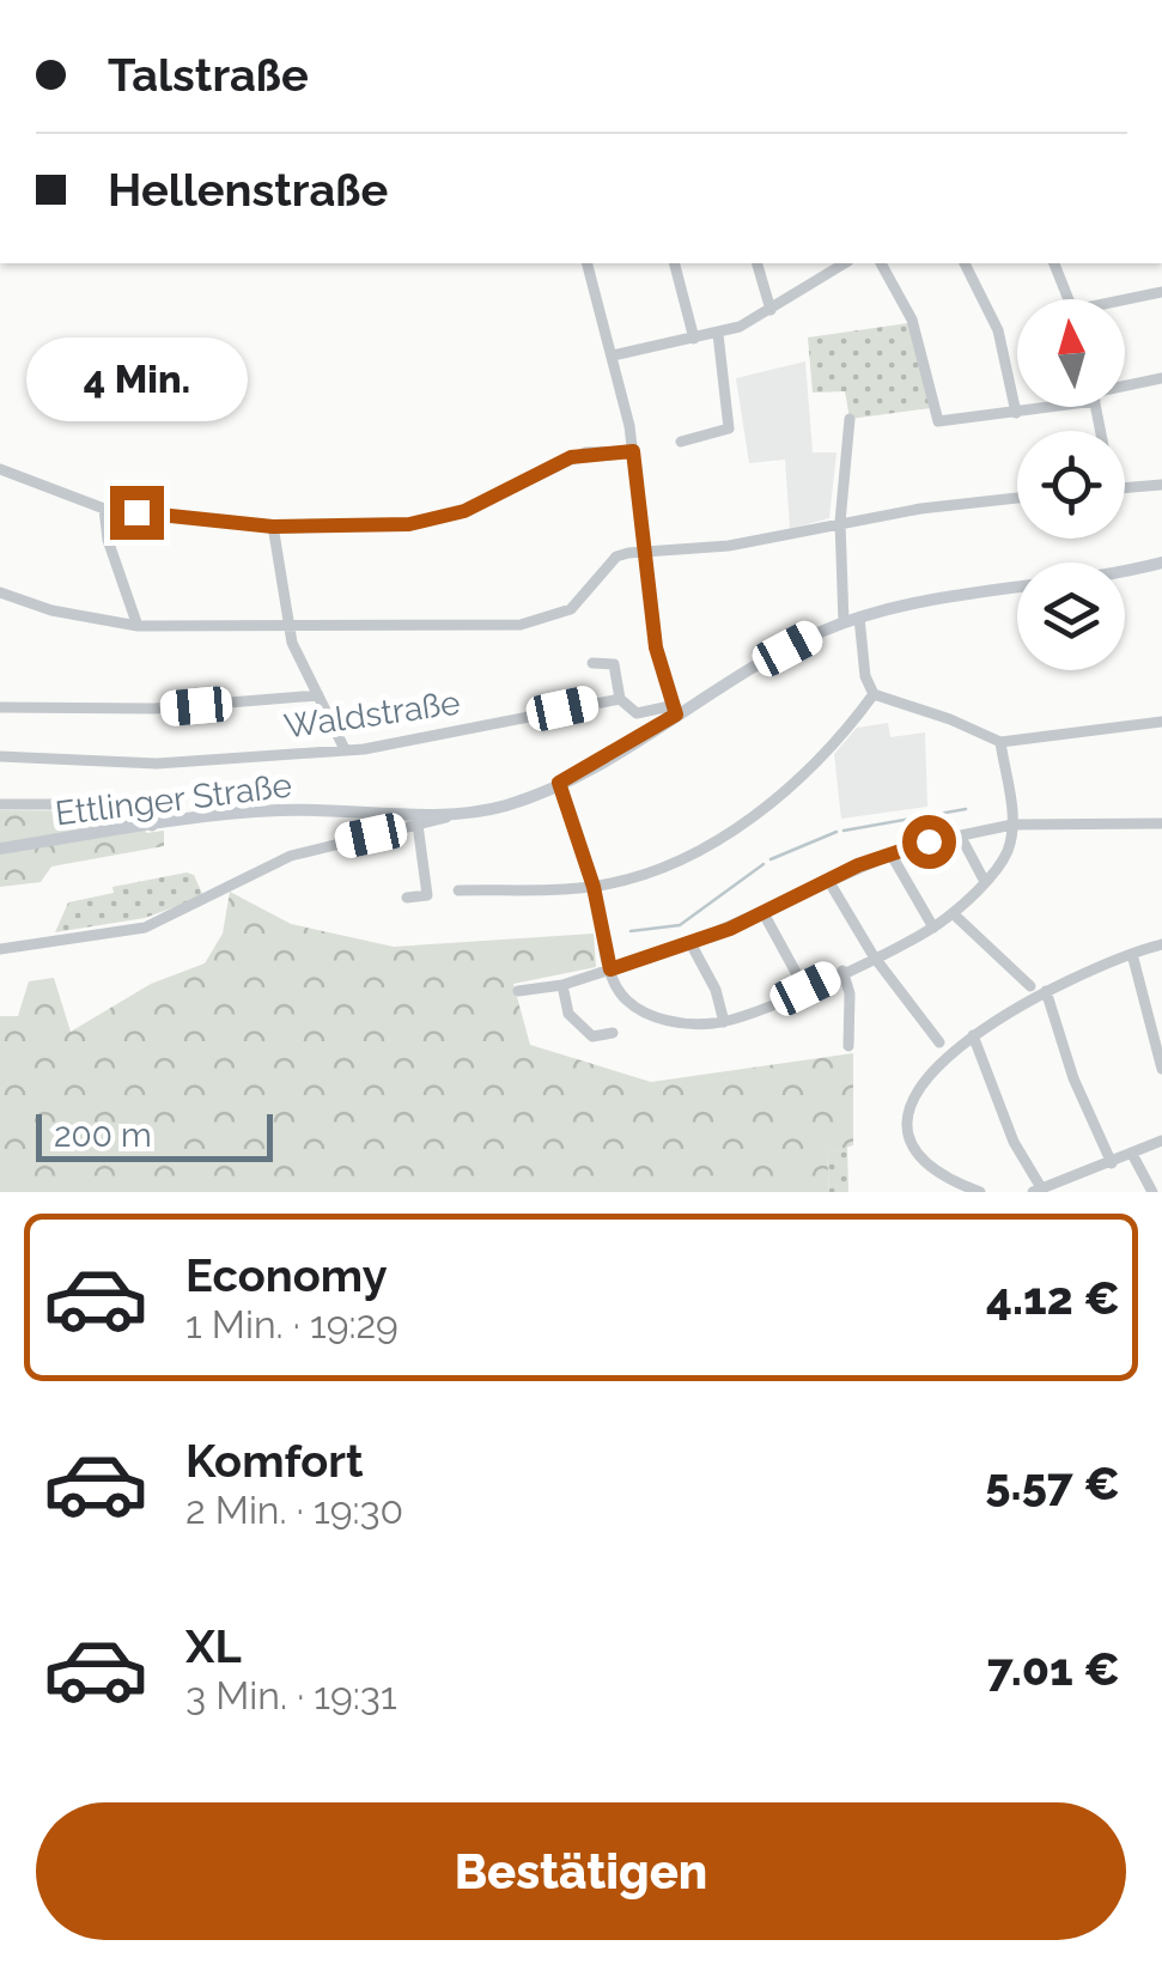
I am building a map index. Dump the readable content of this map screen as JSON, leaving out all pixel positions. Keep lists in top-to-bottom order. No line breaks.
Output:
{"streets":{"main road":["Ettlinger Straße"],"street":["Waldstraße"]},"crossings":[["Waldstraße","Ettlinger Straße"]],"scale_bar":"200 m","north":"top","page":{"banner":["Talstraße","Hellenstraße"],"bubble":"4 Min.","scale":"200 m","list":[{"name":"Economy","note":"1 Min. · 19:29","value":"4.12 €"},{"name":"Komfort","note":"2 Min. · 19:30","value":"5.57 €"},{"name":"XL","note":"3 Min. · 19:31","value":"7.01 €"}],"buttons":"Bestätigen"}}
